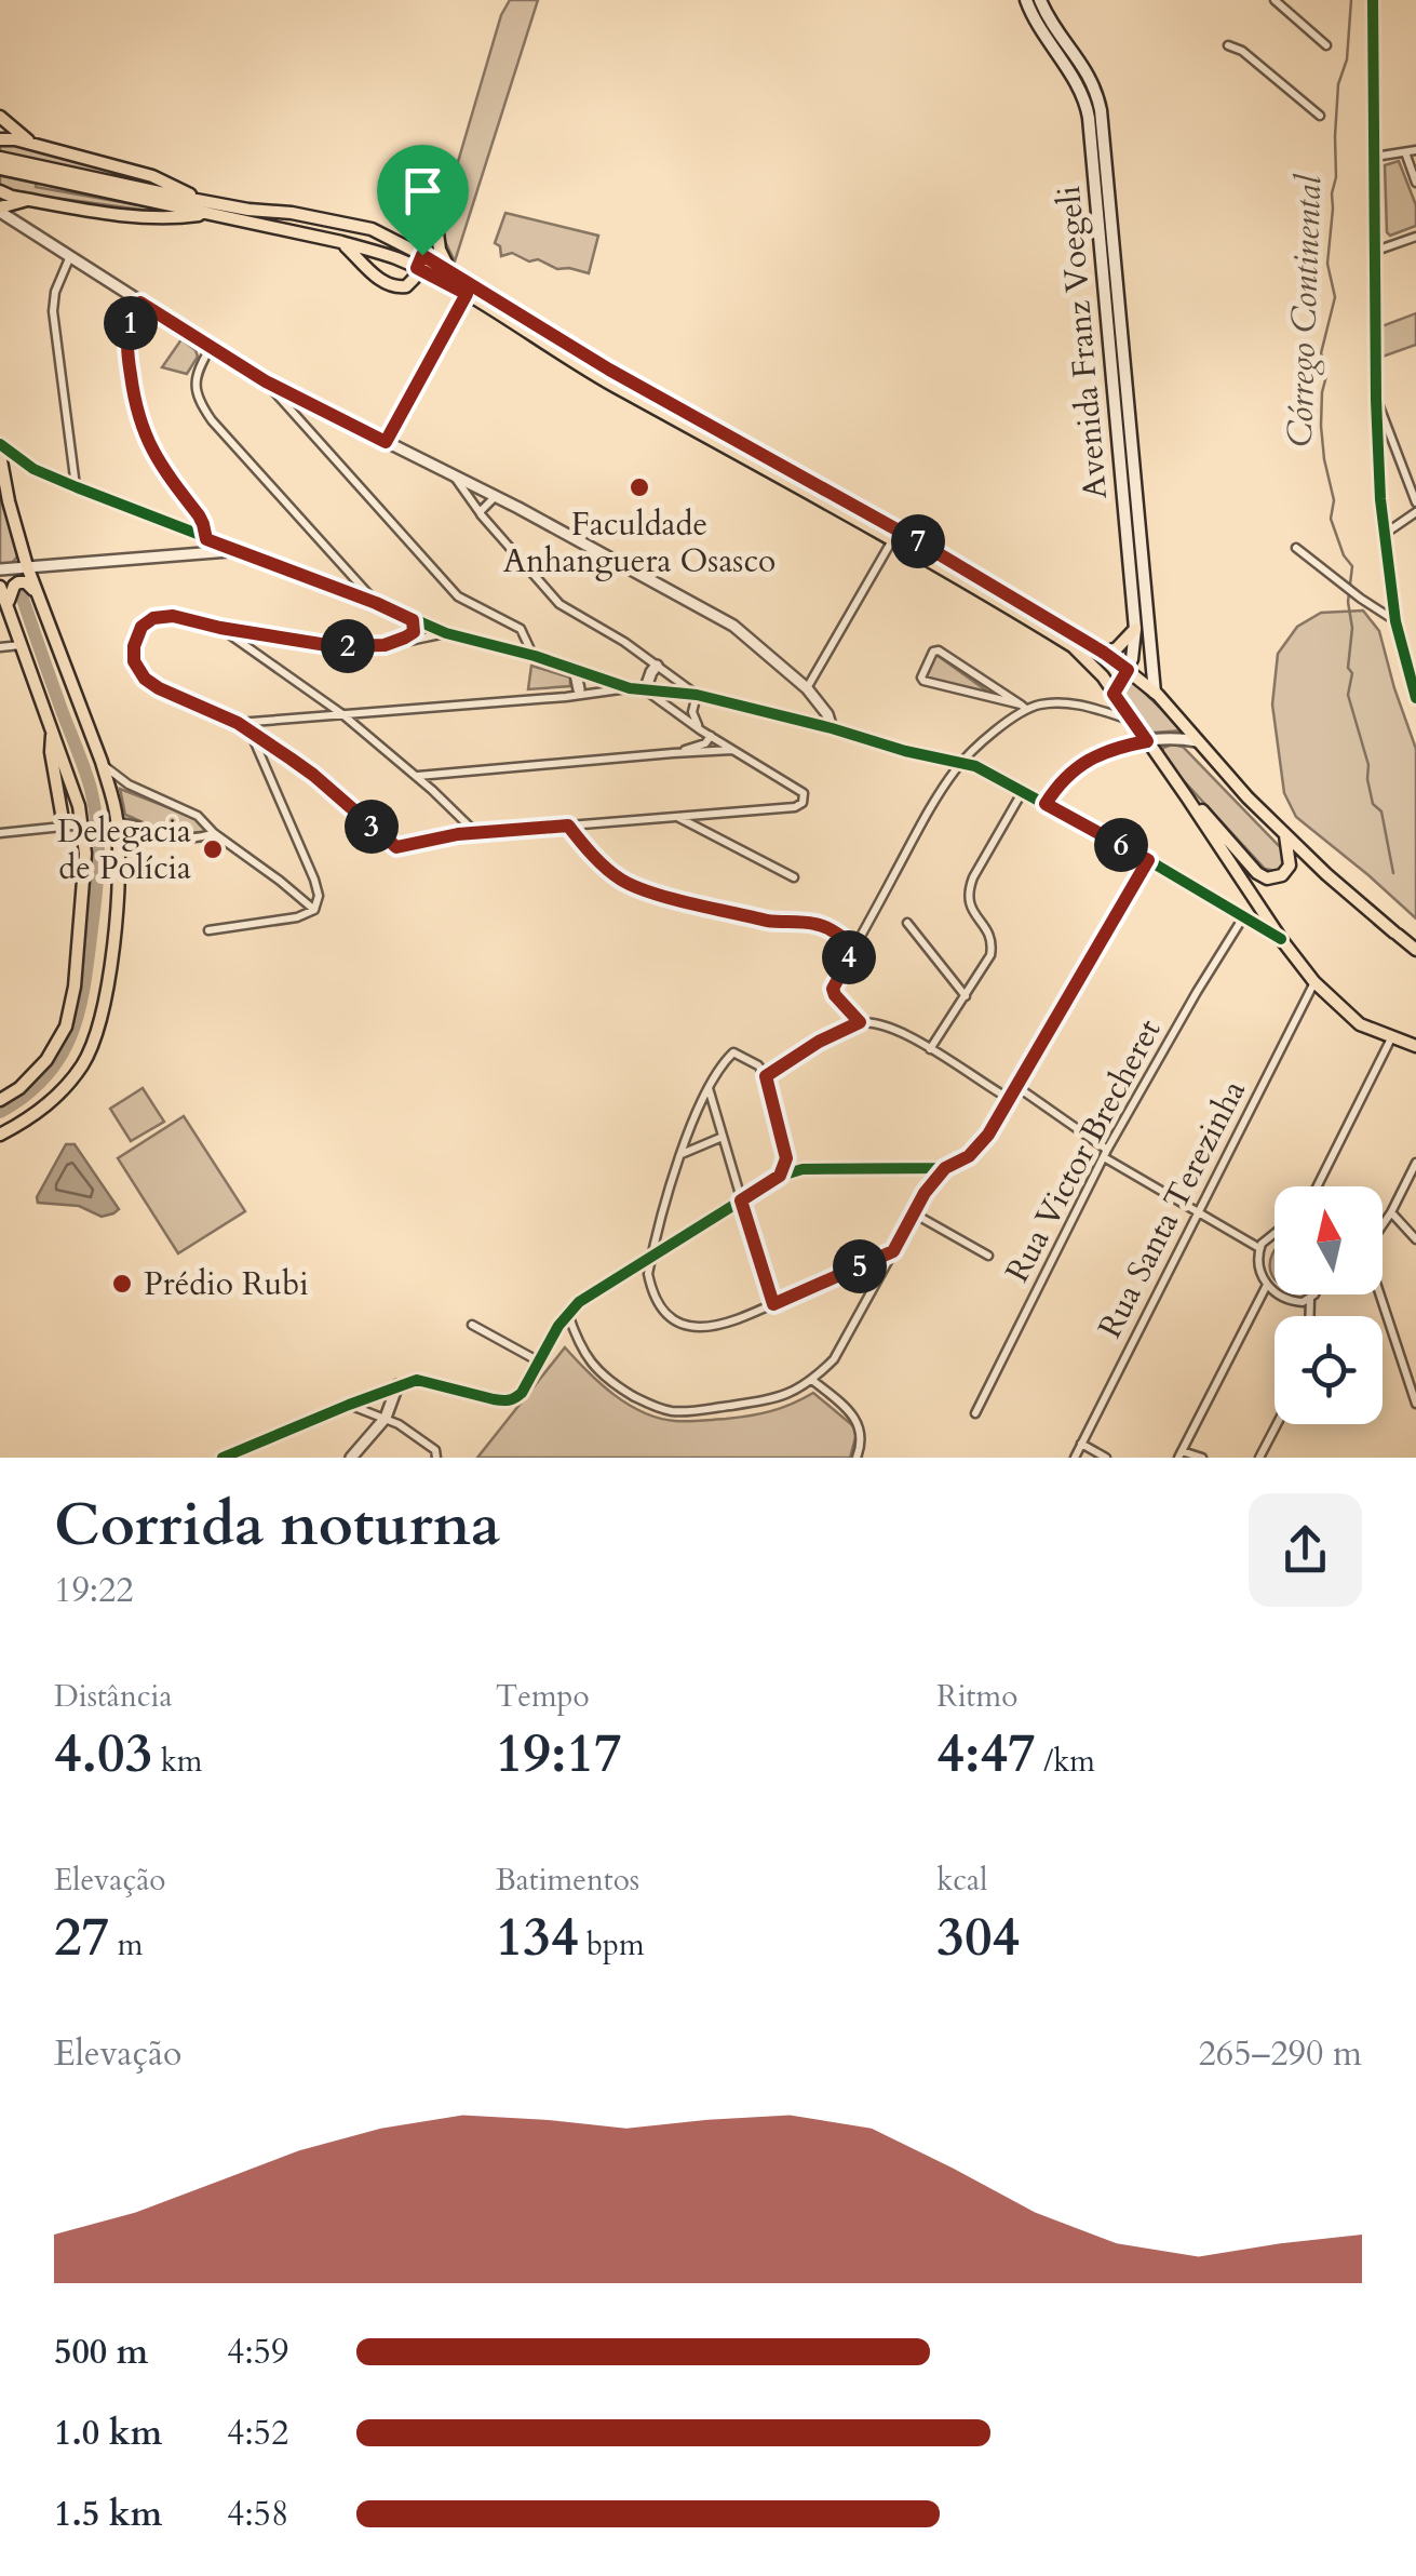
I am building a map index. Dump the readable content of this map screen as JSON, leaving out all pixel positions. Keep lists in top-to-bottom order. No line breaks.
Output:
{"streets":{"main road":["Avenida Franz Voegeli"],"street":["Rua Victor Brecheret","Rua Santa Terezinha"]},"water":["Córrego Continental"],"places":["Faculdade Anhanguera Osasco","Delegacia de Polícia","Prédio Rubi"],"north":"top","page":{"pins":["1","7","2","3","6","4","5"],"heading":["Corrida noturna","19:22"],"stats":[["Distância","4.03 km"],["Tempo","19:17"],["Ritmo","4:47 /km"],["Elevação","27 m"],["Batimentos","134 bpm"],["kcal","304"]],"chart":["Elevação","265–290 m"],"list":[{"name":"500 m","note":"4:59"},{"name":"1.0 km","note":"4:52"},{"name":"1.5 km","note":"4:58"}]}}
